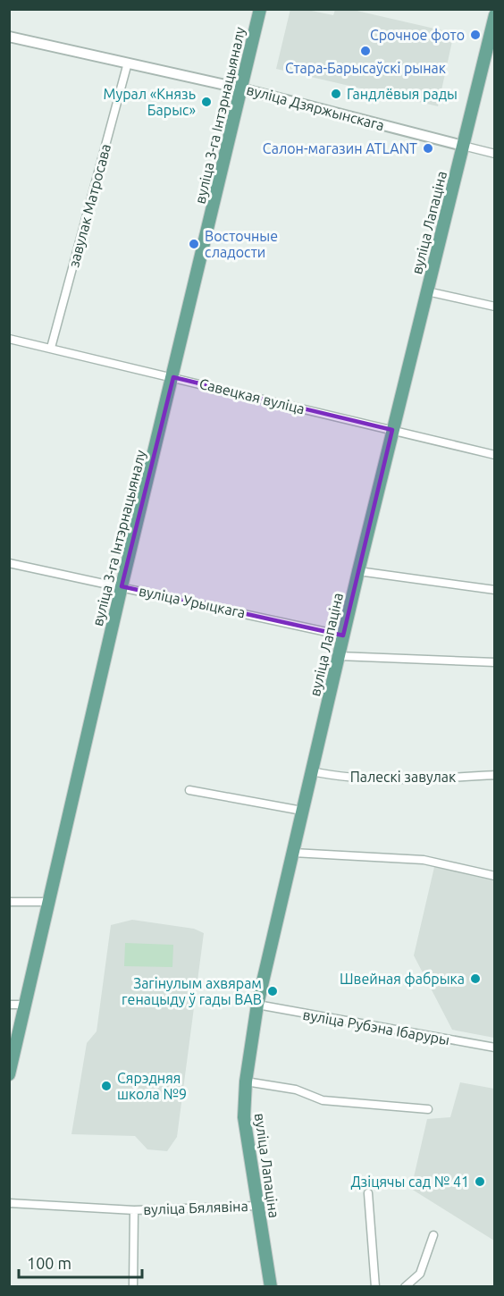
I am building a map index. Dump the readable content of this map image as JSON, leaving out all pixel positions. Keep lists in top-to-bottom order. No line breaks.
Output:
{"streets":{"main road":["вуліца 3-га Інтэрнацыяналу","вуліца Лапаціна"],"street":["вуліца Дзяржынскага","завулак Матросава","Савецкая вуліца","вуліца Урыцкага","Палескі завулак","вуліца Рубэна Ібаруры","вуліца Бялявіна"]},"crossings":[["вуліца Дзяржынскага","вуліца 3-га Інтэрнацыяналу"],["вуліца Дзяржынскага","завулак Матросава"],["вуліца Дзяржынскага","вуліца Лапаціна"],["вуліца 3-га Інтэрнацыяналу","Савецкая вуліца"],["вуліца 3-га Інтэрнацыяналу","вуліца Урыцкага"],["завулак Матросава","Савецкая вуліца"],["вуліца Лапаціна","Савецкая вуліца"],["вуліца Лапаціна","вуліца Урыцкага"],["вуліца Лапаціна","Палескі завулак"],["вуліца Лапаціна","вуліца Рубэна Ібаруры"],["вуліца Лапаціна","вуліца Бялявіна"]],"places":["Срочное фото","Стара-Барысаўскі рынак","Гандлёвыя рады","Мурал «Князь Барыс»","Салон-магазин ATLANT","Восточные сладости","Швейная фабрыка","Загінулым ахвярам генацыду ў гады ВАВ","Сярэдняя школа №9","Дзіцячы сад № 41"],"scale_bar":"100 m"}
